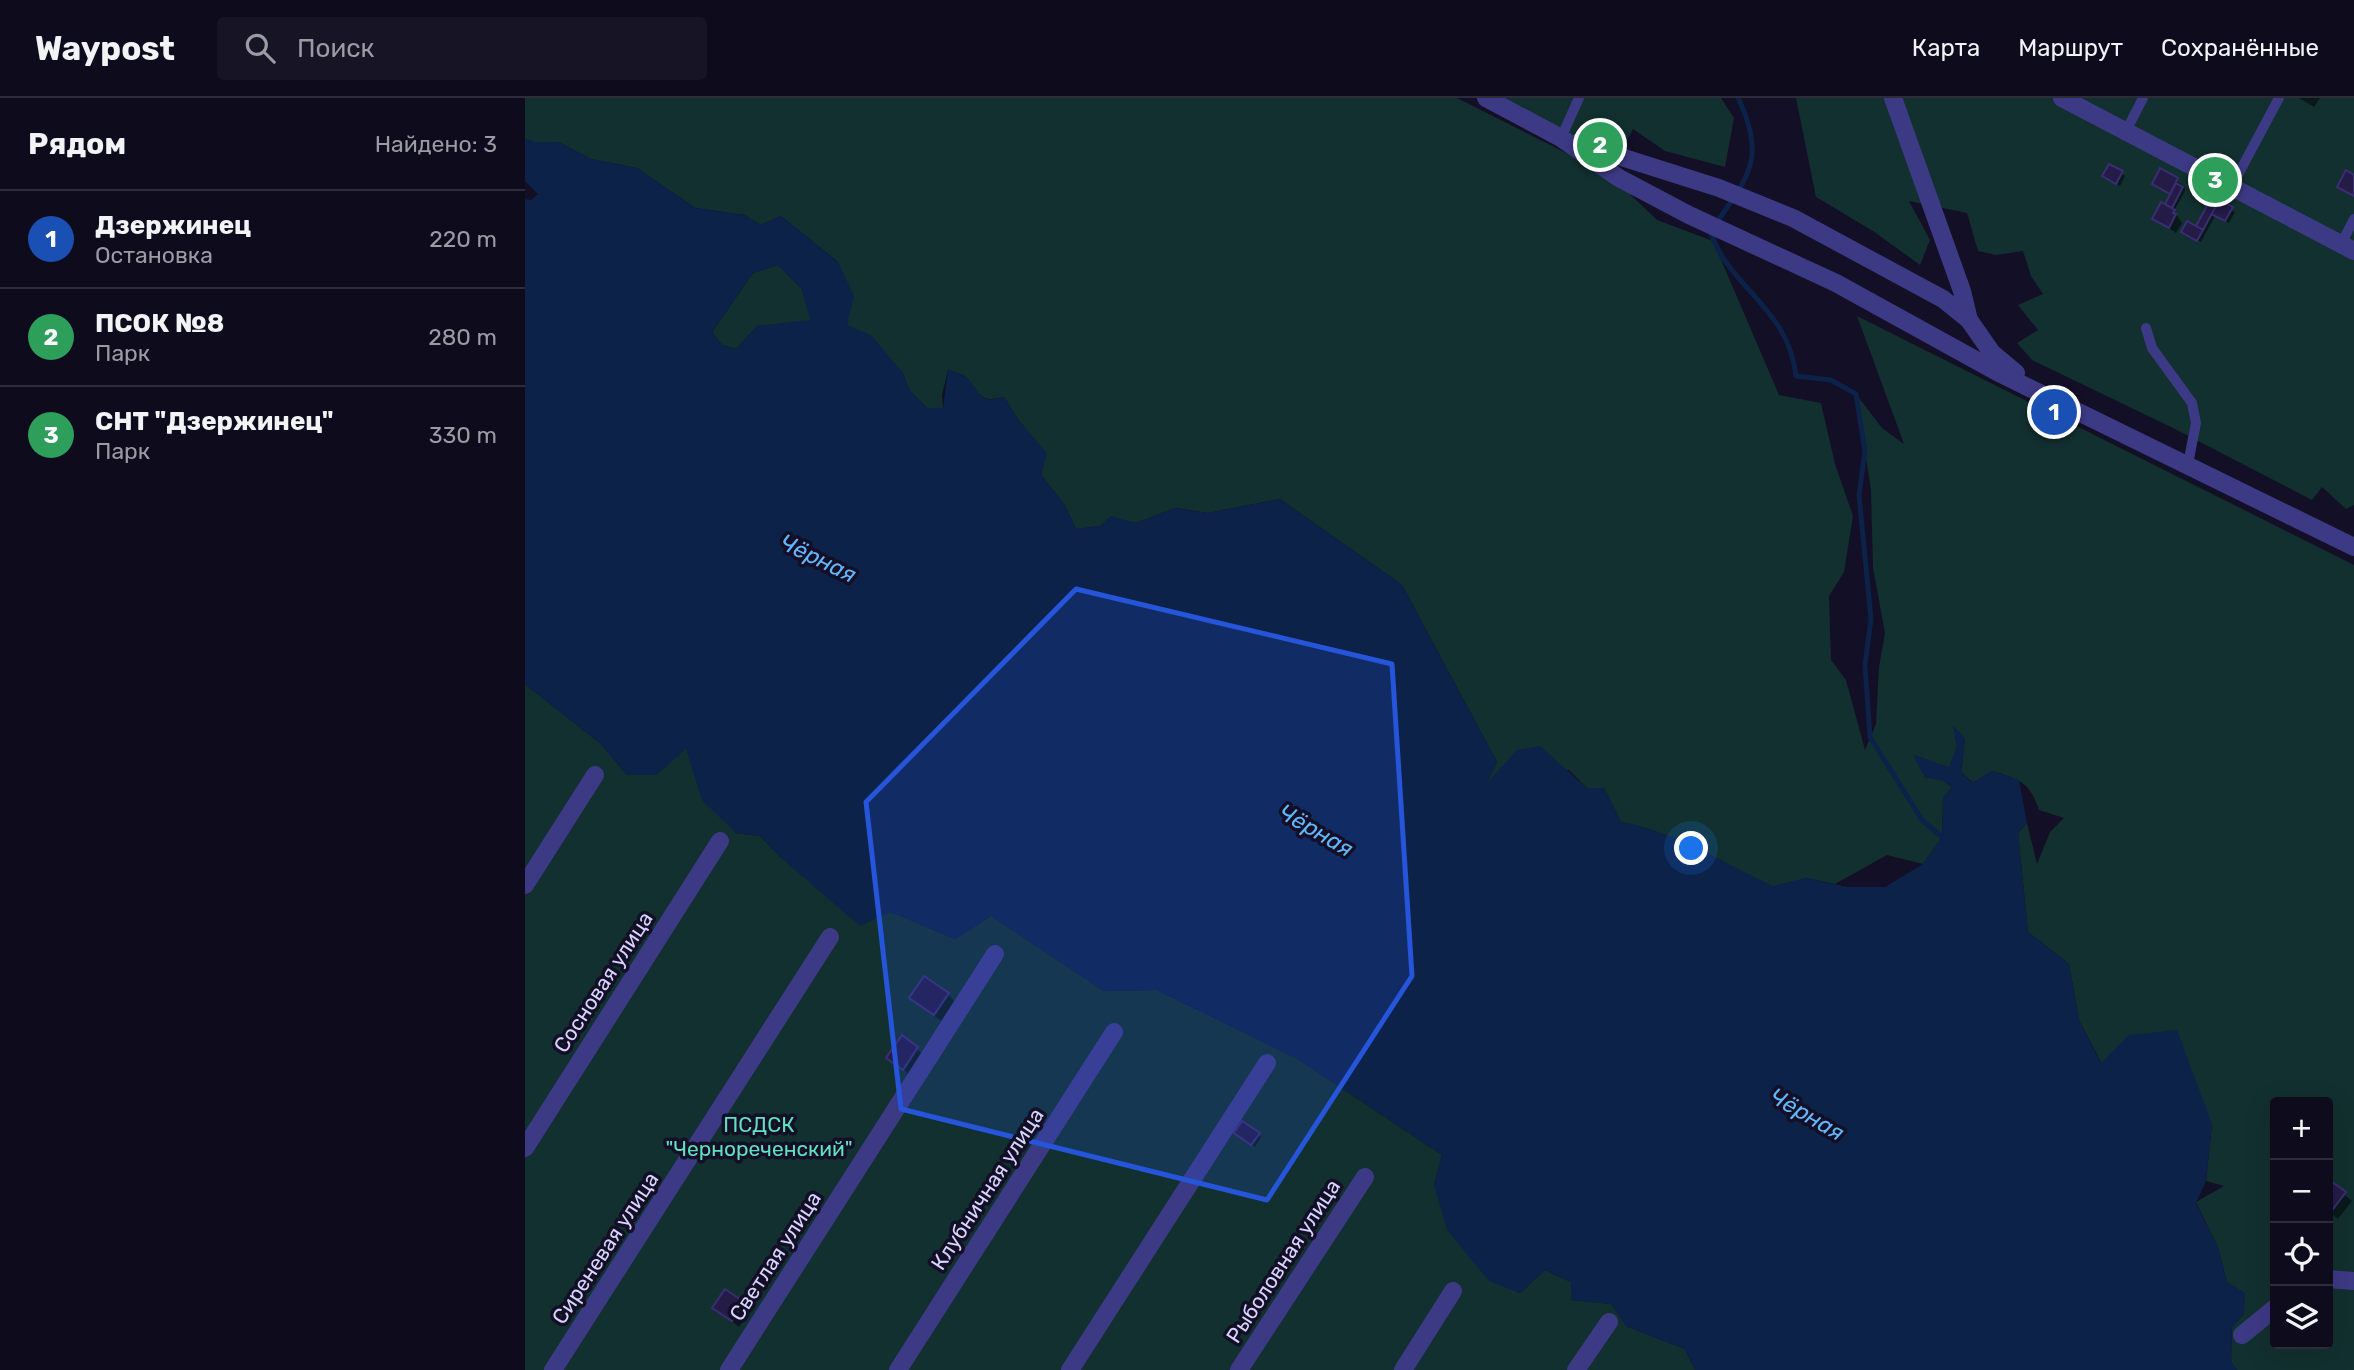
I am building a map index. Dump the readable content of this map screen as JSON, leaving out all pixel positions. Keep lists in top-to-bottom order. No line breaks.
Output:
{"streets":{"street":["Сосновая улица","Клубничная улица","Сиреневая улица","Светлая улица","Рыболовная улица"]},"water":["Чёрная"],"parks":["ПСДСК \"Чернореченский\""],"page":{"header":"Waypost","search":"Поиск","nav":["Карта","Маршрут","Сохранённые"],"heading":["Рядом","Найдено: 3"],"pins":["2","3","1"],"list":[{"mark":"1","name":"Дзержинец","note":"Остановка","value":"220 m"},{"mark":"2","name":"ПСОК №8","note":"Парк","value":"280 m"},{"mark":"3","name":"СНТ \"Дзержинец\"","note":"Парк","value":"330 m"}],"map_buttons":["+","−"]}}
